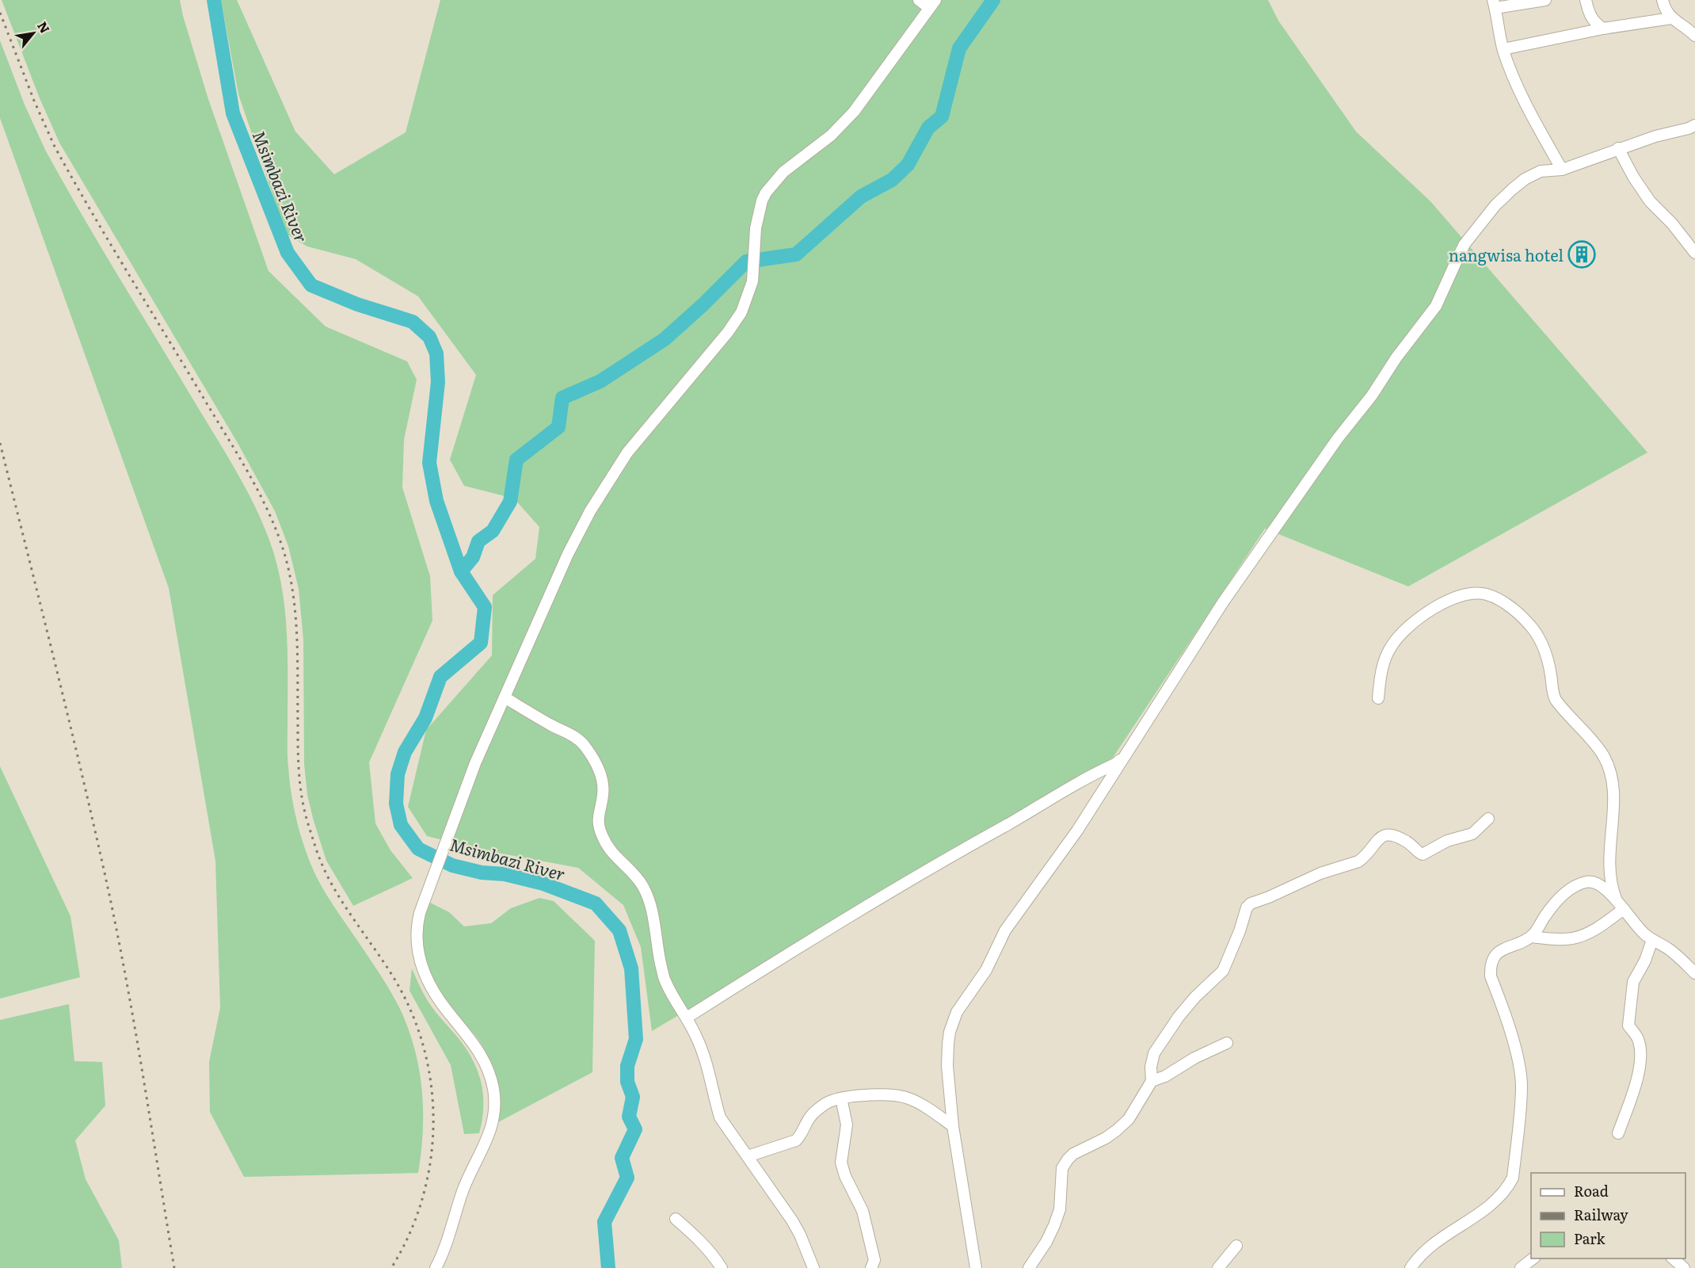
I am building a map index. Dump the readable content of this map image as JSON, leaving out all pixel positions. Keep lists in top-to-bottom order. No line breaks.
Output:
{"water":["Msimbazi River"],"places":{"building":["nangwisa hotel"]},"legend":["Road","Railway","Park"],"north":"top right"}
